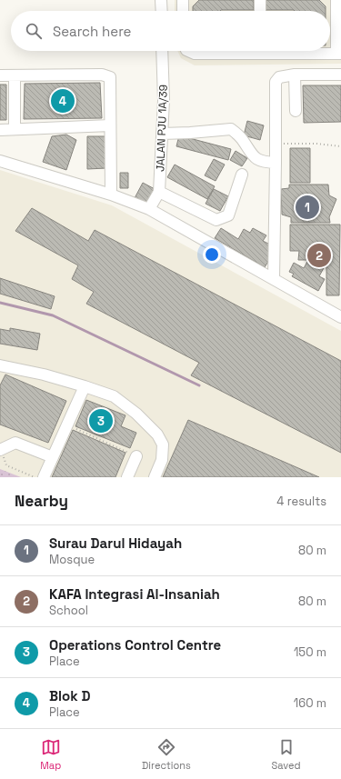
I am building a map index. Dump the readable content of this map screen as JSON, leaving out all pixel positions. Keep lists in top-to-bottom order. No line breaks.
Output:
{"streets":{"street":["JALAN PJU 1A/39"]},"page":{"search":"Search here","pins":["4","1","2","3"],"heading":["Nearby","4 results"],"list":[{"mark":"1","name":"Surau Darul Hidayah","note":"Mosque","value":"80 m"},{"mark":"2","name":"KAFA Integrasi Al-Insaniah","note":"School","value":"80 m"},{"mark":"3","name":"Operations Control Centre","note":"Place","value":"150 m"},{"mark":"4","name":"Blok D","note":"Place","value":"160 m"}],"nav":["Map","Directions","Saved"]}}
